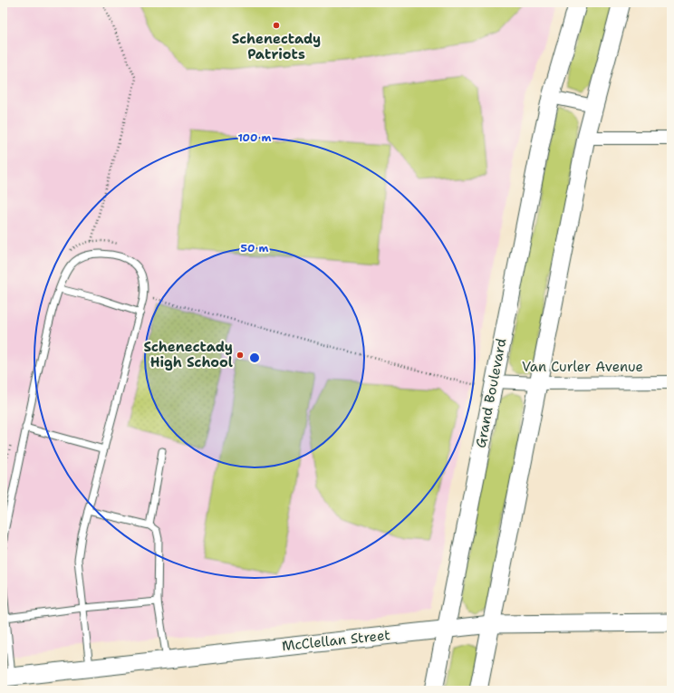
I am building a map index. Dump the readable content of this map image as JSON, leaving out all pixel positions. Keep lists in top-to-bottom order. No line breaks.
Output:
{"streets":{"street":["Van Curler Avenue","Grand Boulevard","McClellan Street"]},"crossings":[["Van Curler Avenue","Grand Boulevard"],["Grand Boulevard","McClellan Street"]],"places":["Schenectady Patriots","Schenectady High School"],"rings":["100 m","50 m"]}
